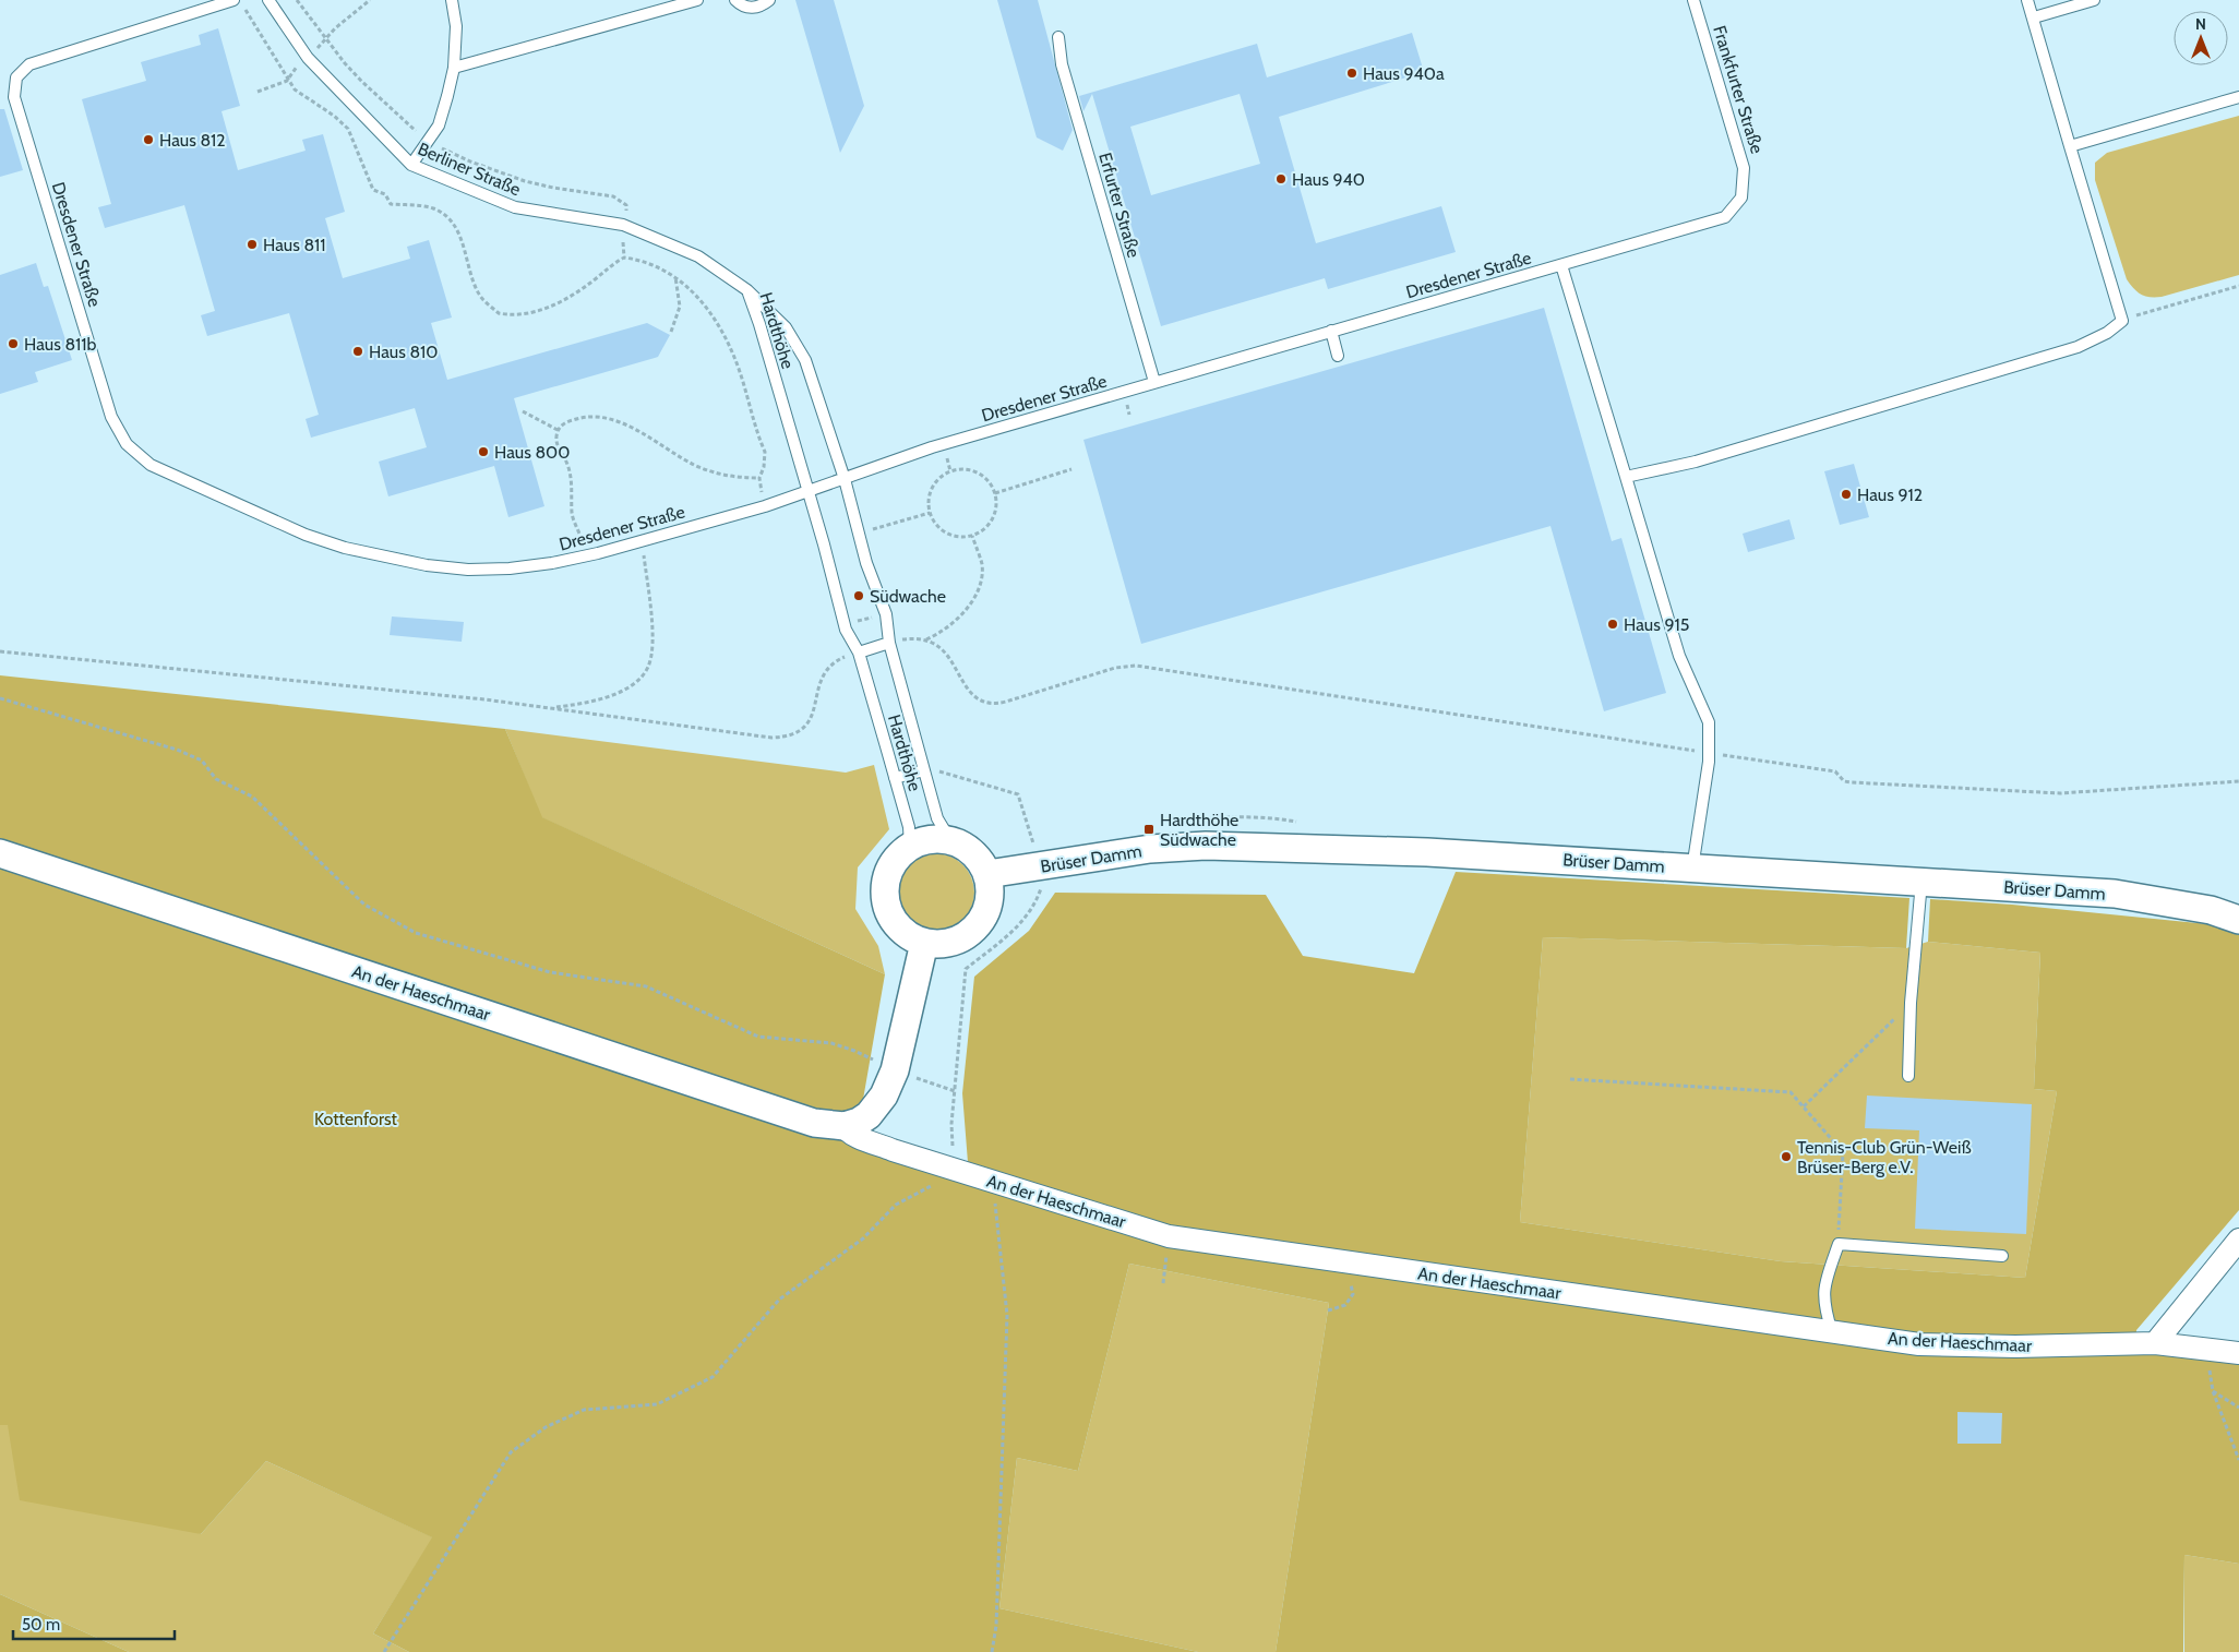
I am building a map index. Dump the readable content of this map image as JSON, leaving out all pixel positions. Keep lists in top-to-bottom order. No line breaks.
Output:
{"streets":{"street":["Brüser Damm","An der Haeschmaar"],"lane":["Frankfurter Straße","Berliner Straße","Erfurter Straße","Dresdener Straße","Hardthöhe"]},"crossings":[["Frankfurter Straße","Dresdener Straße"],["Berliner Straße","Hardthöhe"],["Erfurter Straße","Dresdener Straße"],["Dresdener Straße","Hardthöhe"],["Hardthöhe","Brüser Damm"]],"parks":["Kottenforst"],"places":{"other":["Haus 940a","Haus 812","Haus 940","Haus 811","Haus 811b","Haus 810","Haus 800","Haus 912","Südwache","Haus 915","Tennis-Club Grün-Weiß Brüser-Berg e.V."],"transit":["Hardthöhe Südwache"]},"scale_bar":"50 m","north":"top"}
